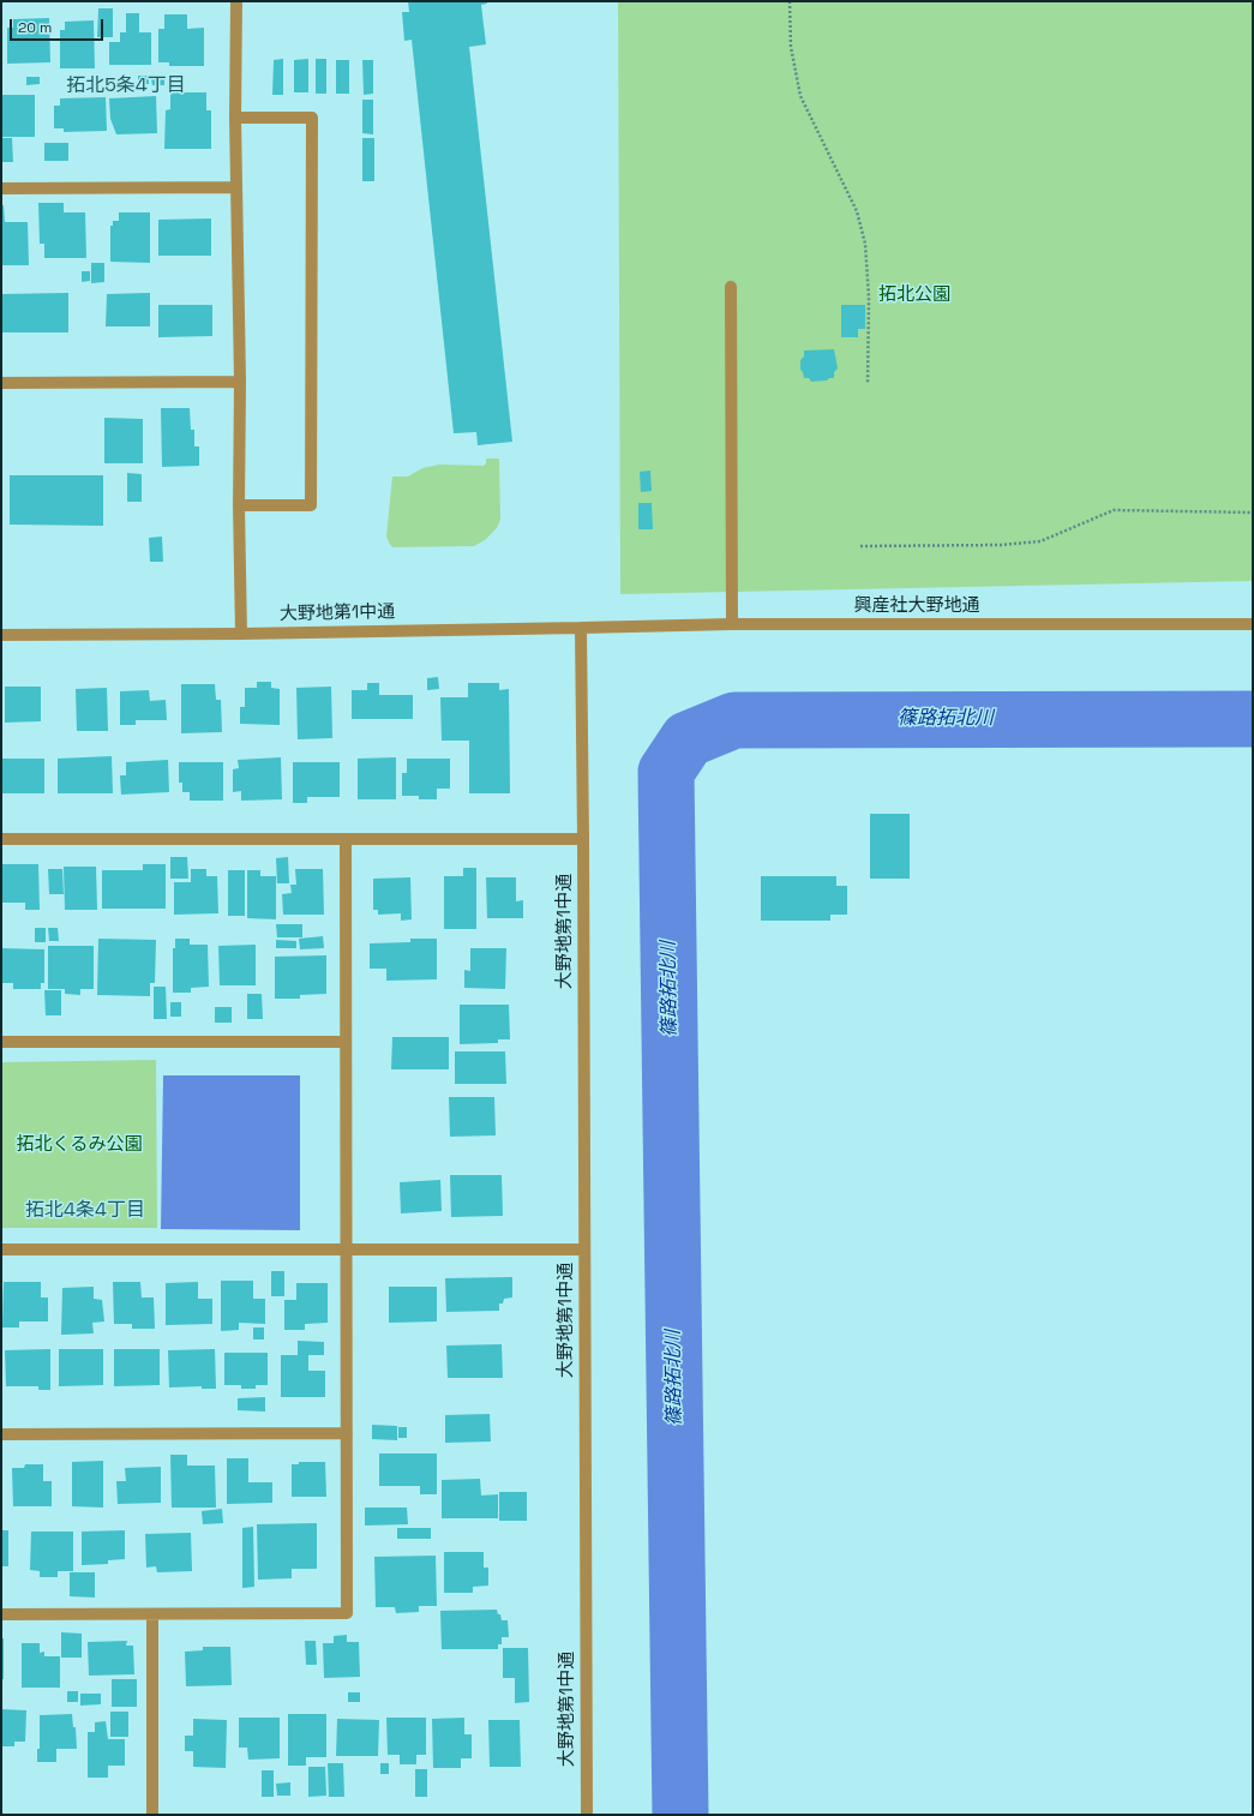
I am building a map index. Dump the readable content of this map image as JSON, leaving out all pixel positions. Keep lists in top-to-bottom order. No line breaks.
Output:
{"streets":{"street":["興産社大野地通","大野地第1中通"]},"crossings":[["興産社大野地通","大野地第1中通"]],"districts":["拓北5条4丁目","拓北4条4丁目"],"water":["篠路拓北川"],"parks":["拓北公園","拓北くるみ公園"],"scale_bar":"20 m"}
